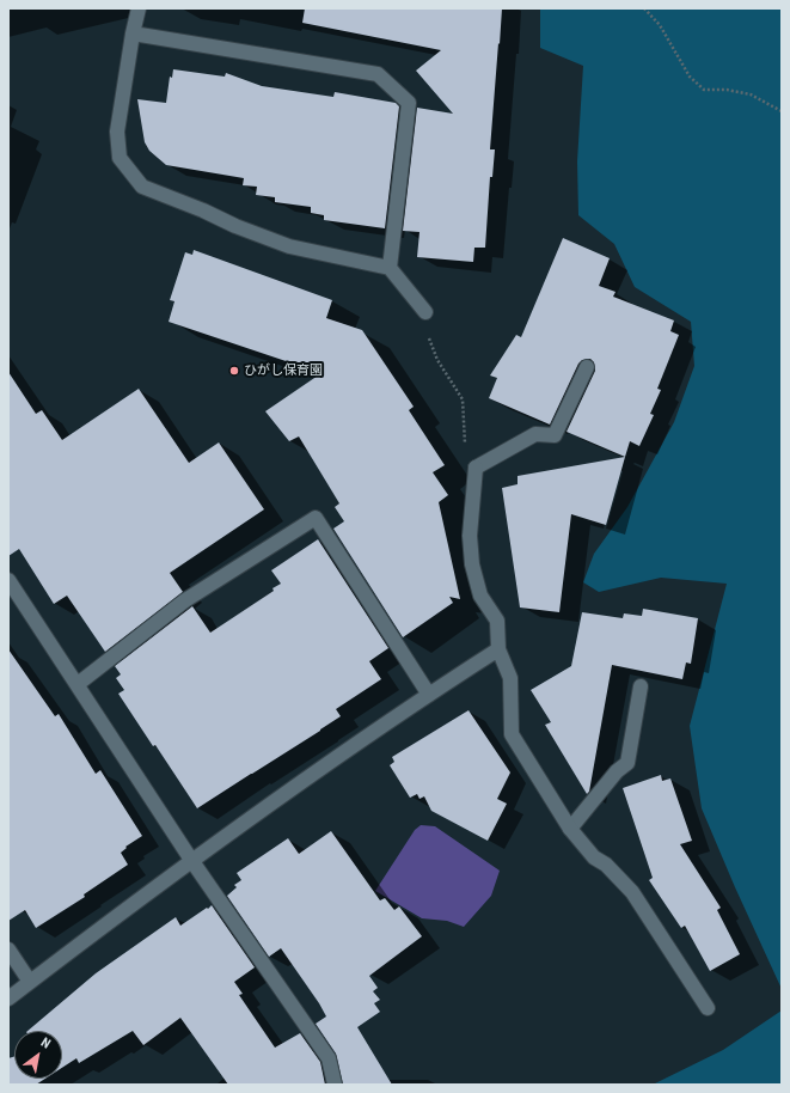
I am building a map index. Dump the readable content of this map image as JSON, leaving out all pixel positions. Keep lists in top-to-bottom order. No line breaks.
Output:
{"places":["ひがし保育園"],"north":"top right"}
